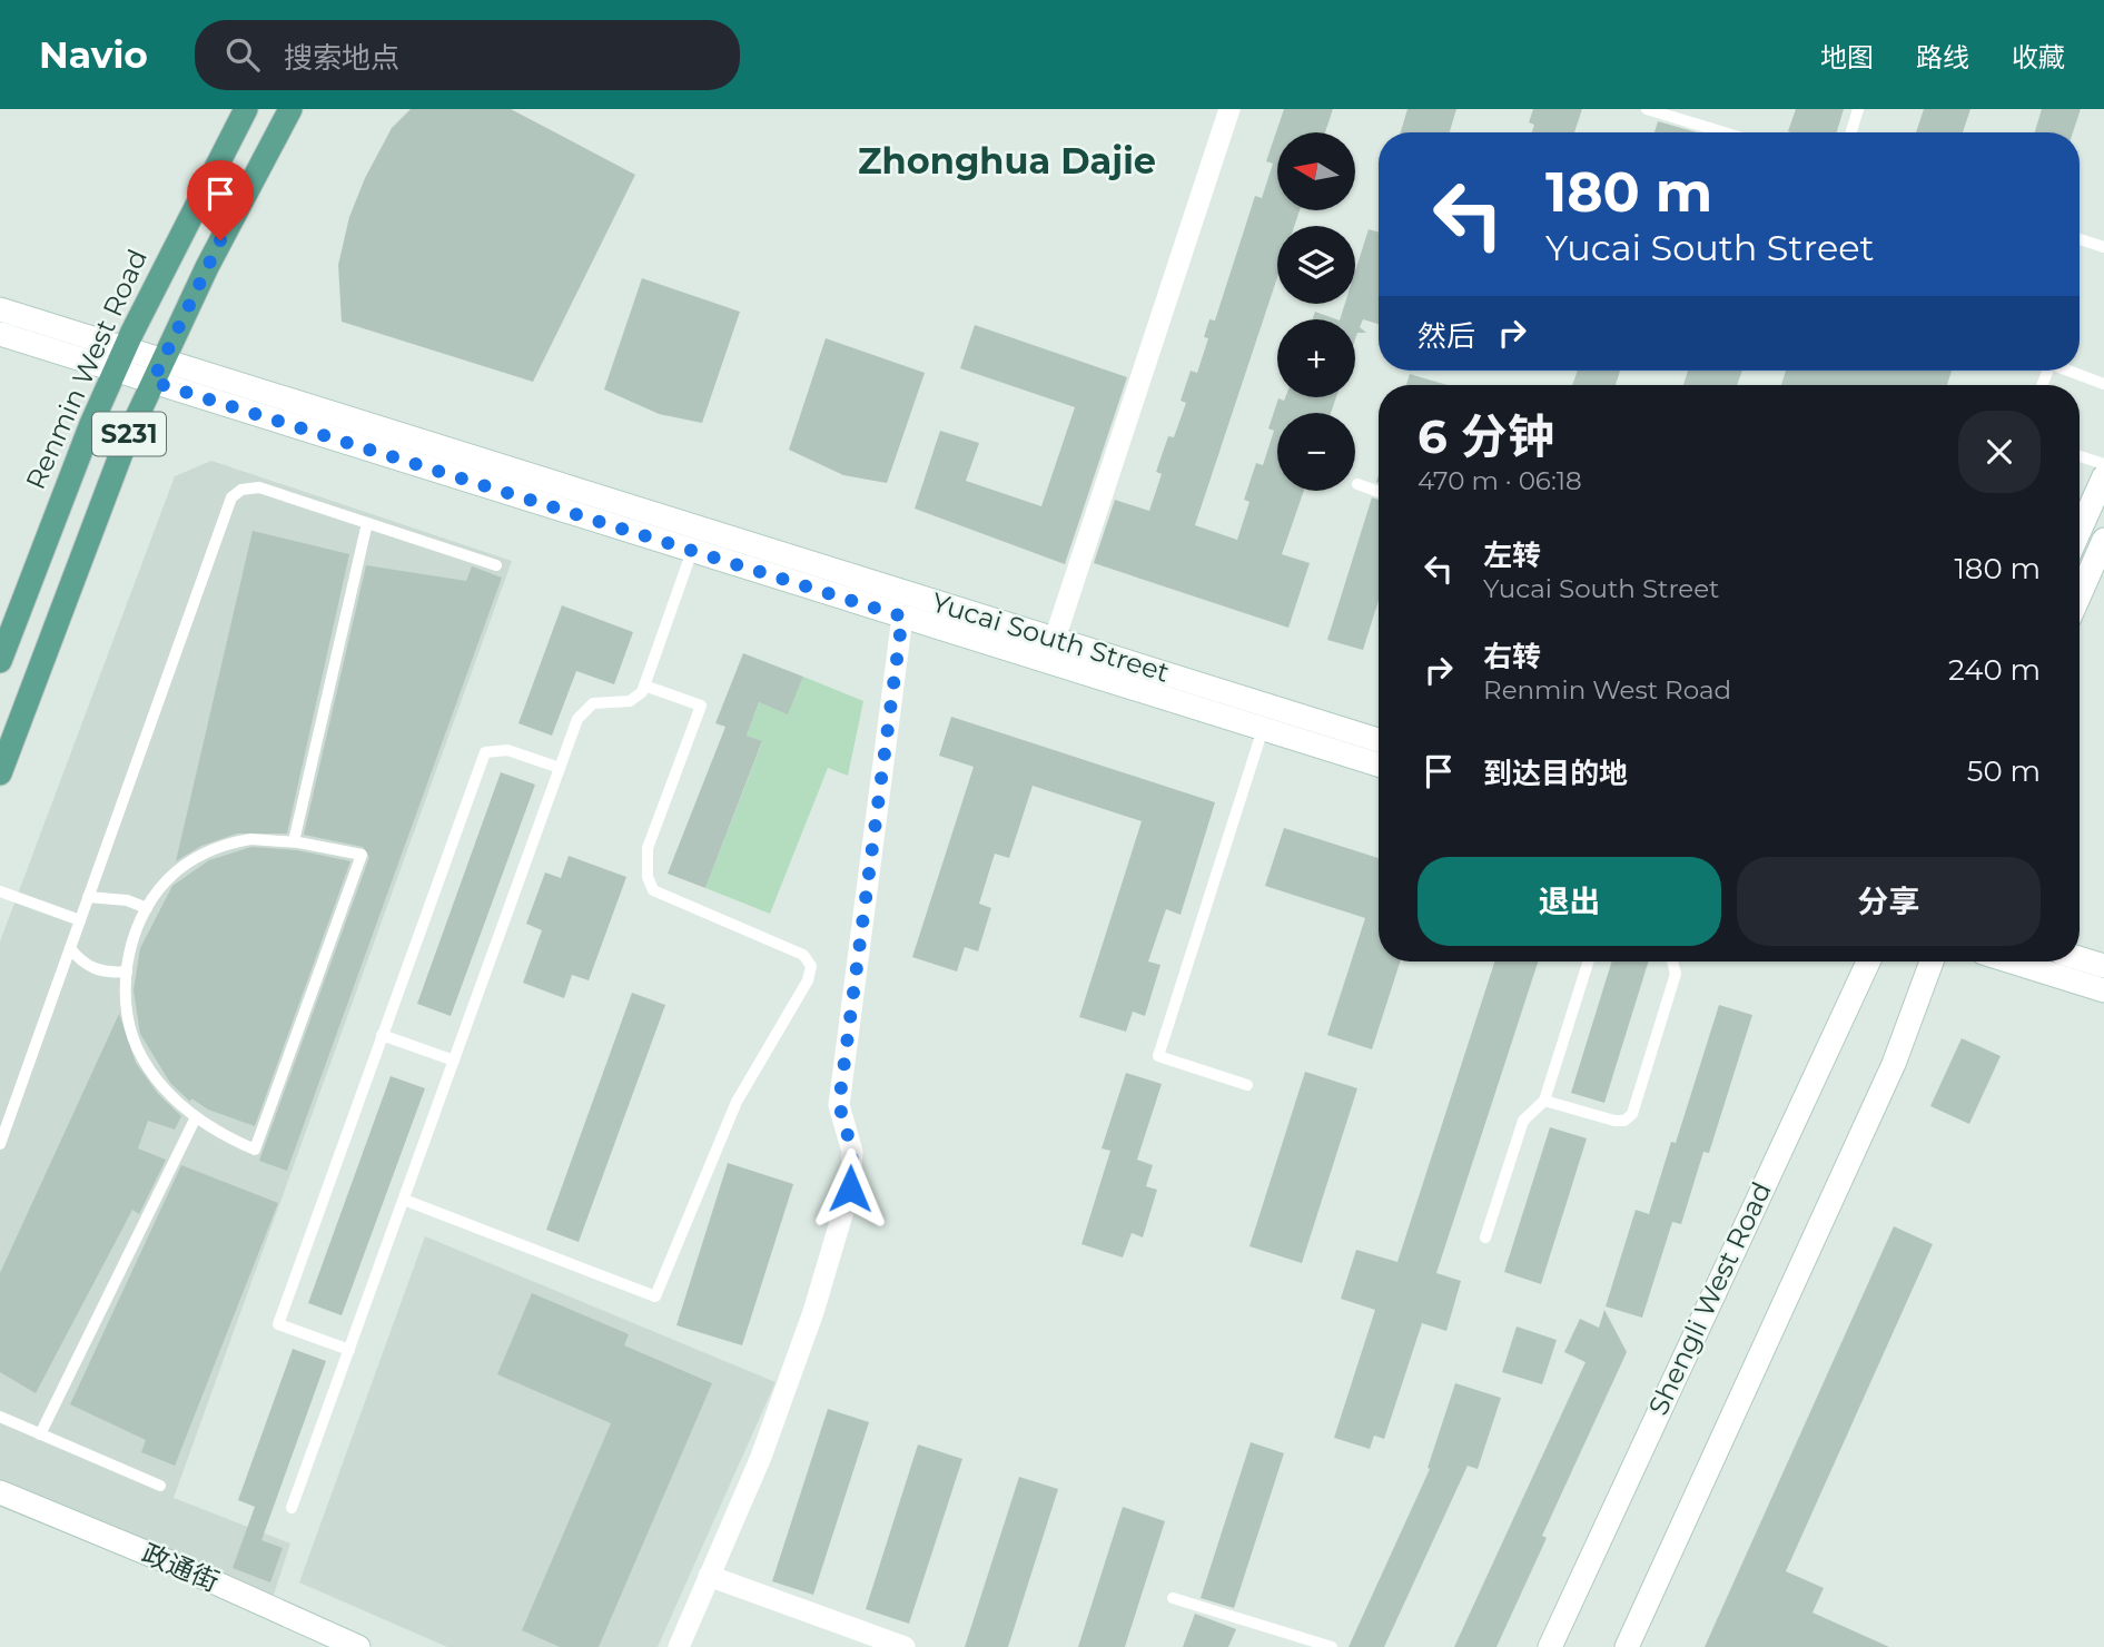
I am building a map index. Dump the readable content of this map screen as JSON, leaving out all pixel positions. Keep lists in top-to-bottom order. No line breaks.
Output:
{"streets":{"main road":["Renmin West Road","S231","Yucai South Street","Shengli West Road","政通街"]},"crossings":[["Renmin West Road","Yucai South Street"],["S231","Yucai South Street"]],"districts":["Zhonghua Dajie"],"north":"left","page":{"header":"Navio","search":"搜索地点","nav":["地图","路线","收藏"],"map_buttons":["+","−"],"turn":["180 m","Yucai South Street"],"then":"然后","heading":["6 分钟","470 m · 06:18"],"list":[{"name":"左转","note":"Yucai South Street","value":"180 m"},{"name":"右转","note":"Renmin West Road","value":"240 m"},{"name":"到达目的地","value":"50 m"}],"buttons":["退出","分享"]}}
